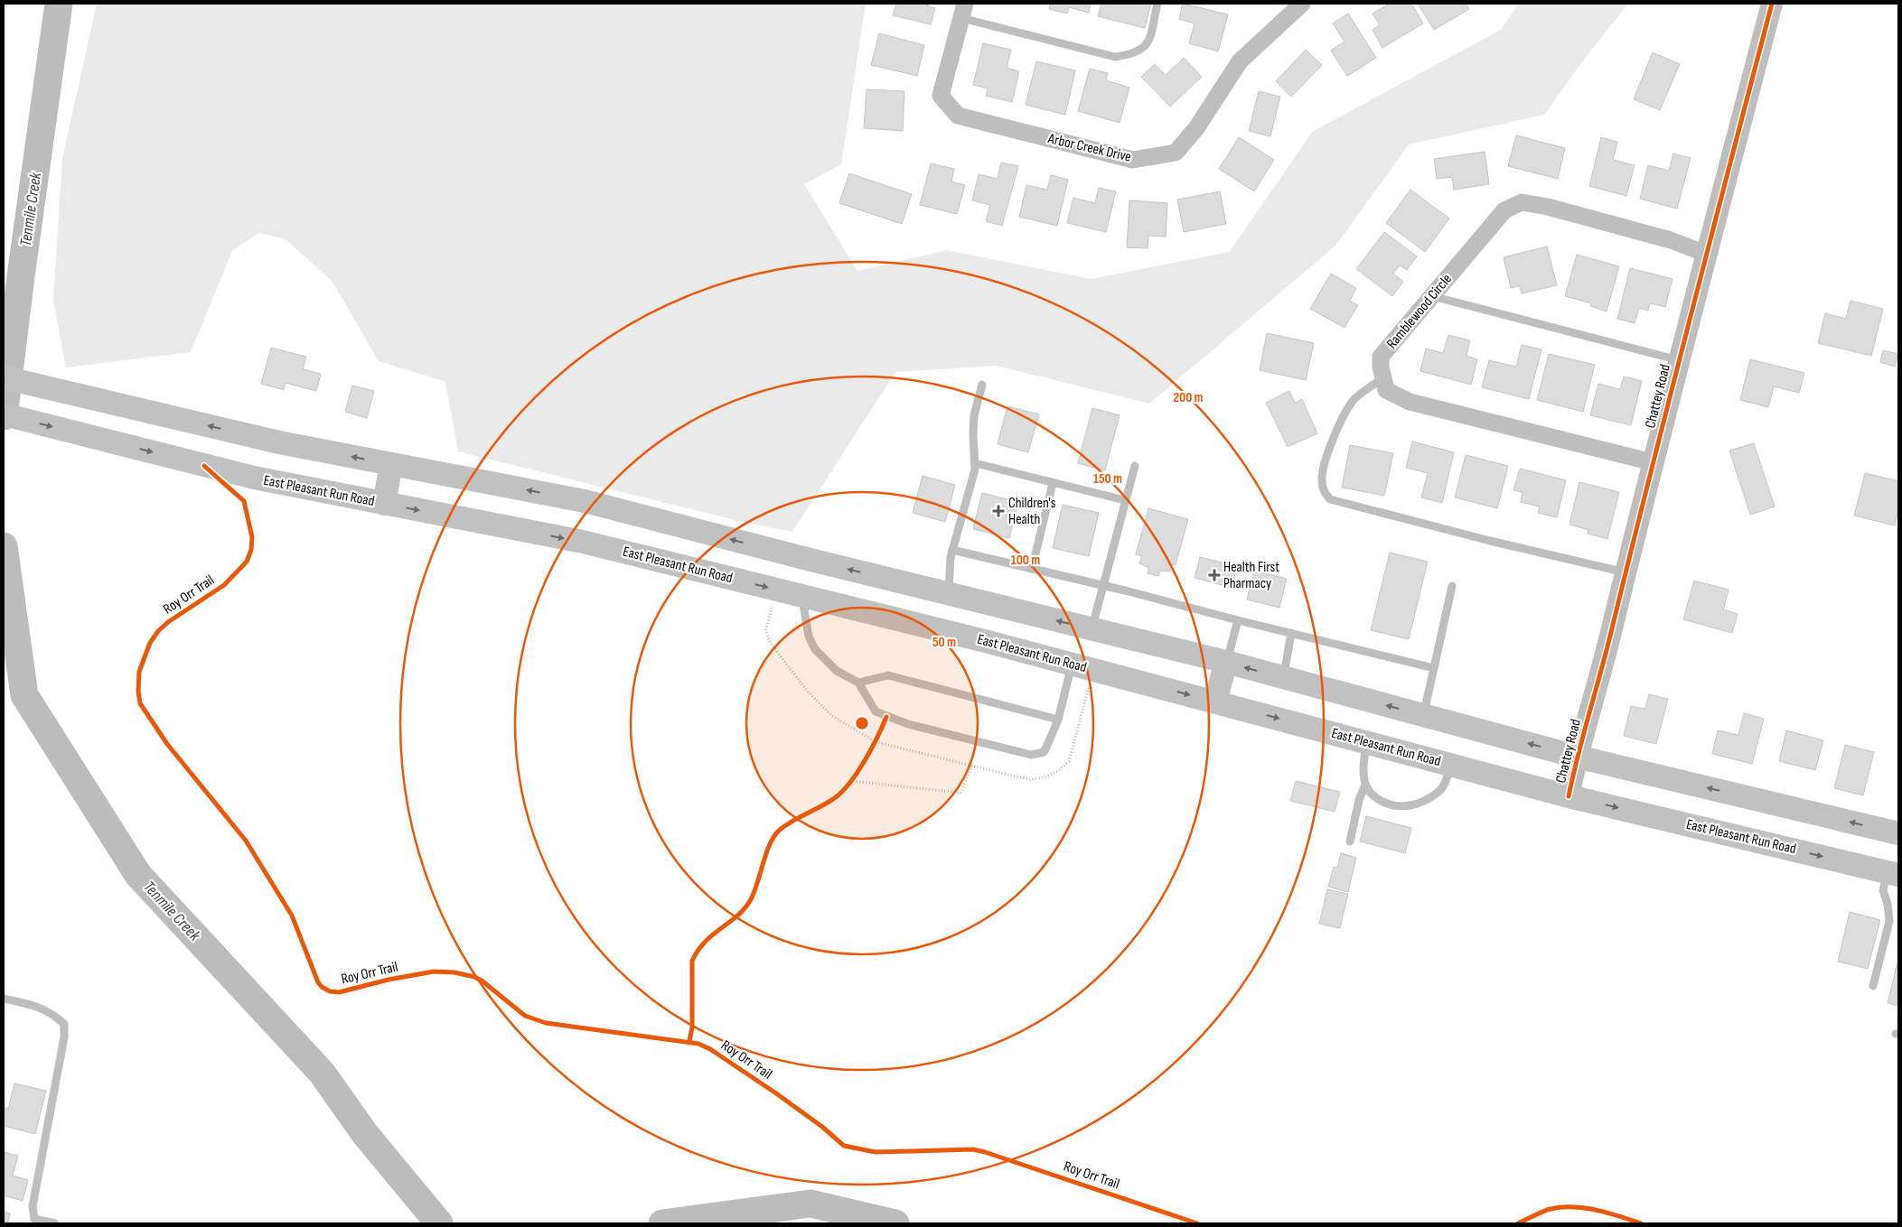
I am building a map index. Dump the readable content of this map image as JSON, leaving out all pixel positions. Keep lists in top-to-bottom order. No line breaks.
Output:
{"streets":{"main road":["East Pleasant Run Road"],"street":["Arbor Creek Drive","Ramblewood Circle","Chattey Road"],"cycle path":["Roy Orr Trail"]},"crossings":[["Ramblewood Circle","Chattey Road"],["Chattey Road","East Pleasant Run Road"]],"water":["Tenmile Creek"],"places":{"health":["Children's Health","Health First Pharmacy"]},"rings":["200 m","150 m","100 m","50 m"]}
